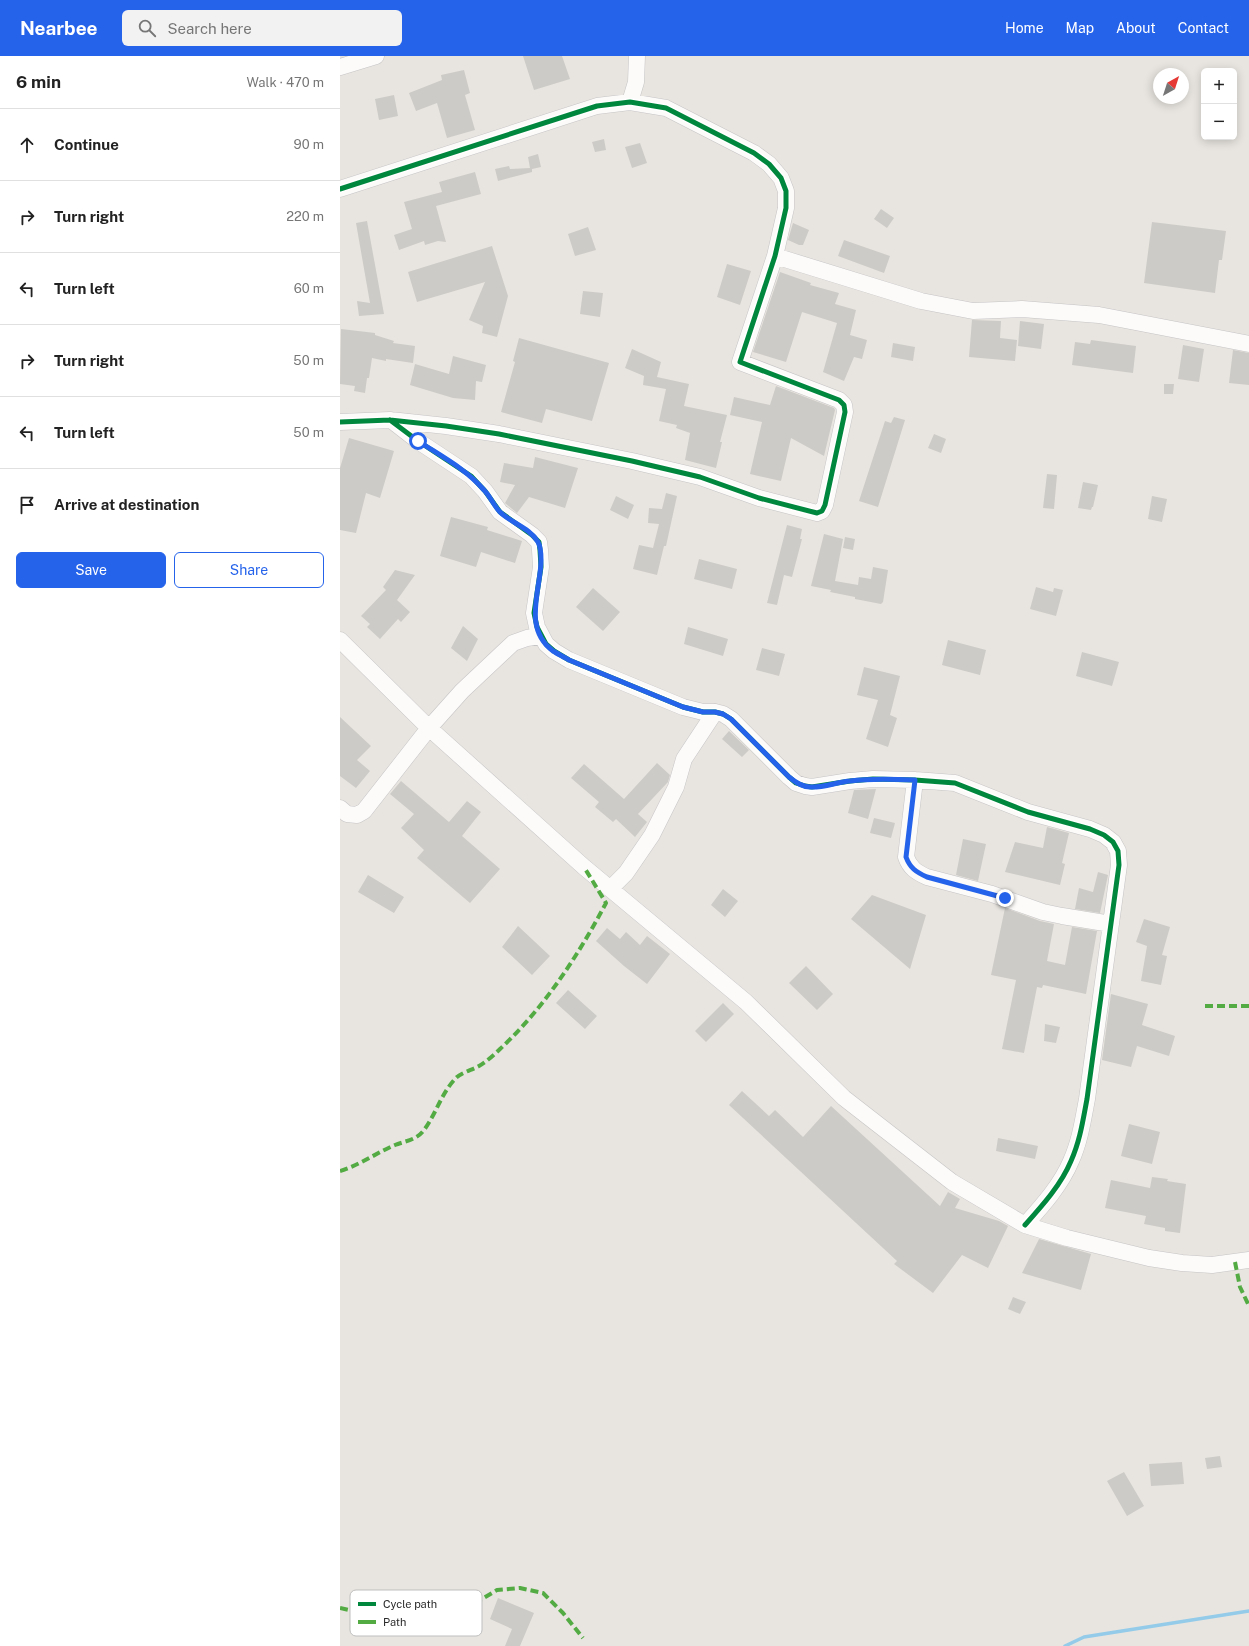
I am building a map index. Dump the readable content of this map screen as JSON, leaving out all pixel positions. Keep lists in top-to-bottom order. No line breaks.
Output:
{"legend":["Cycle path","Path"],"north":"top right","page":{"header":"Nearbee","search":"Search here","nav":["Home","Map","About","Contact"],"heading":["6 min","Walk · 470 m"],"map_buttons":["+","−"],"list":[["Continue","90 m"],["Turn right","220 m"],["Turn left","60 m"],["Turn right","50 m"],["Turn left","50 m"],"Arrive at destination"],"buttons":["Save","Share"]}}
